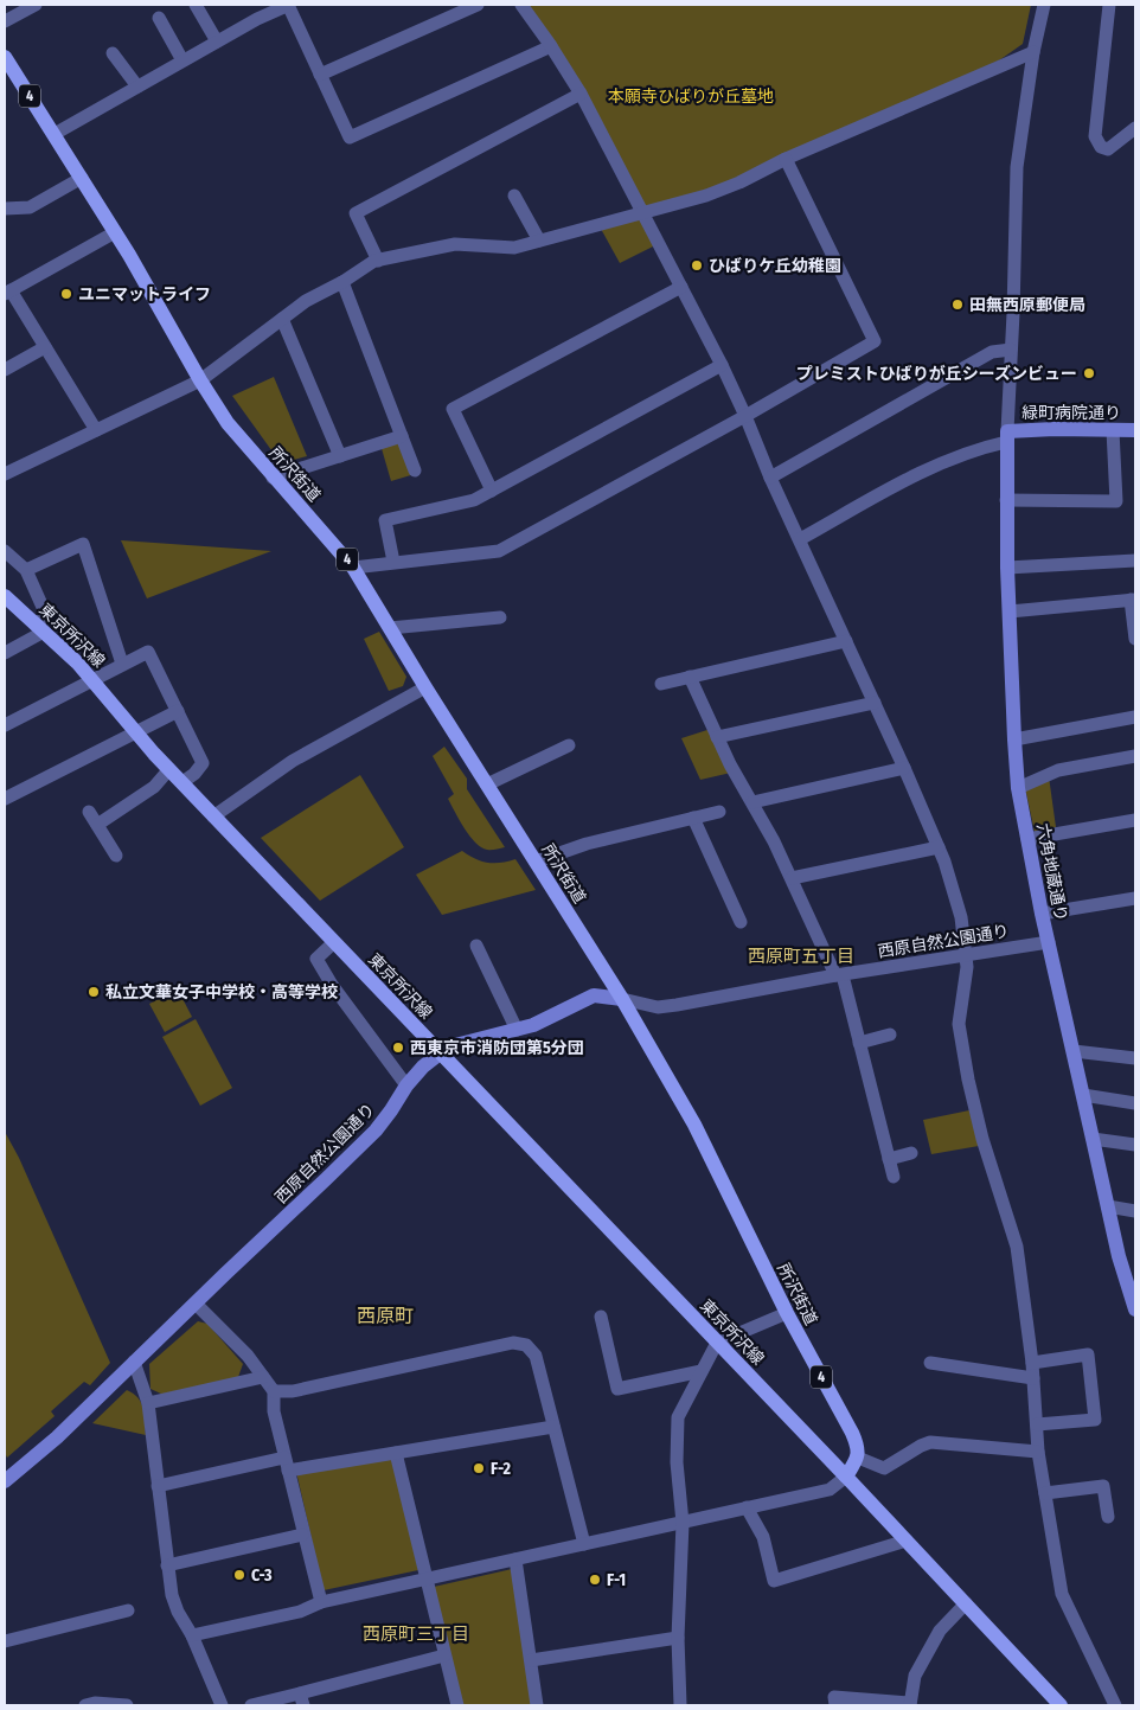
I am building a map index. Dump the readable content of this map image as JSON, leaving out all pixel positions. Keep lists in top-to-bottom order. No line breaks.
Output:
{"streets":{"main road":["4","所沢街道","東京所沢線"],"street":["緑町病院通り","六角地蔵通り","西原自然公園通り"]},"crossings":[["緑町病院通り","六角地蔵通り"],["所沢街道","西原自然公園通り"],["東京所沢線","西原自然公園通り"],["六角地蔵通り","西原自然公園通り"]],"districts":["西原町五丁目","西原町","西原町三丁目"],"parks":["本願寺ひばりが丘墓地"],"places":["ひばりケ丘幼稚園","ユニマットライフ","田無西原郵便局","プレミストひばりが丘シーズンビュー","私立文華女子中学校・高等学校","西東京市消防団第5分団","F-2","C-3","F-1"]}
